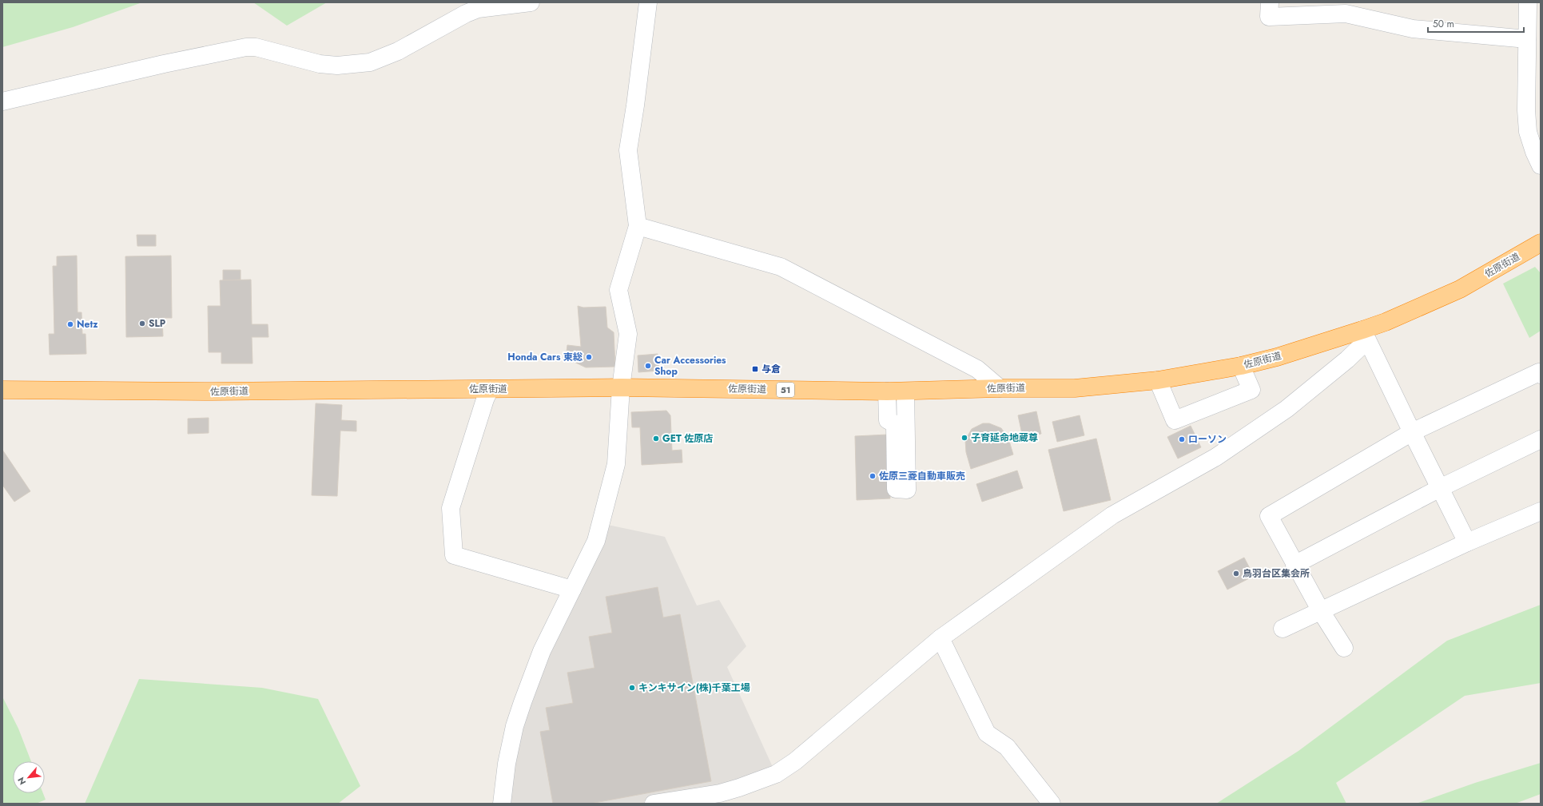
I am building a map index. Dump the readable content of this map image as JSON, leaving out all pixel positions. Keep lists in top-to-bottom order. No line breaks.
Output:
{"streets":{"highway":["佐原街道","51"]},"places":{"other":["SLP","Netz","Honda Cars 東総","Car Accessories Shop","子育延命地蔵尊","GET 佐原店","ローソン","佐原三菱自動車販売","鳥羽台区集会所","キンキサイン(株)千葉工場"],"transit":["与倉"]},"scale_bar":"50 m","north":"bottom left"}
